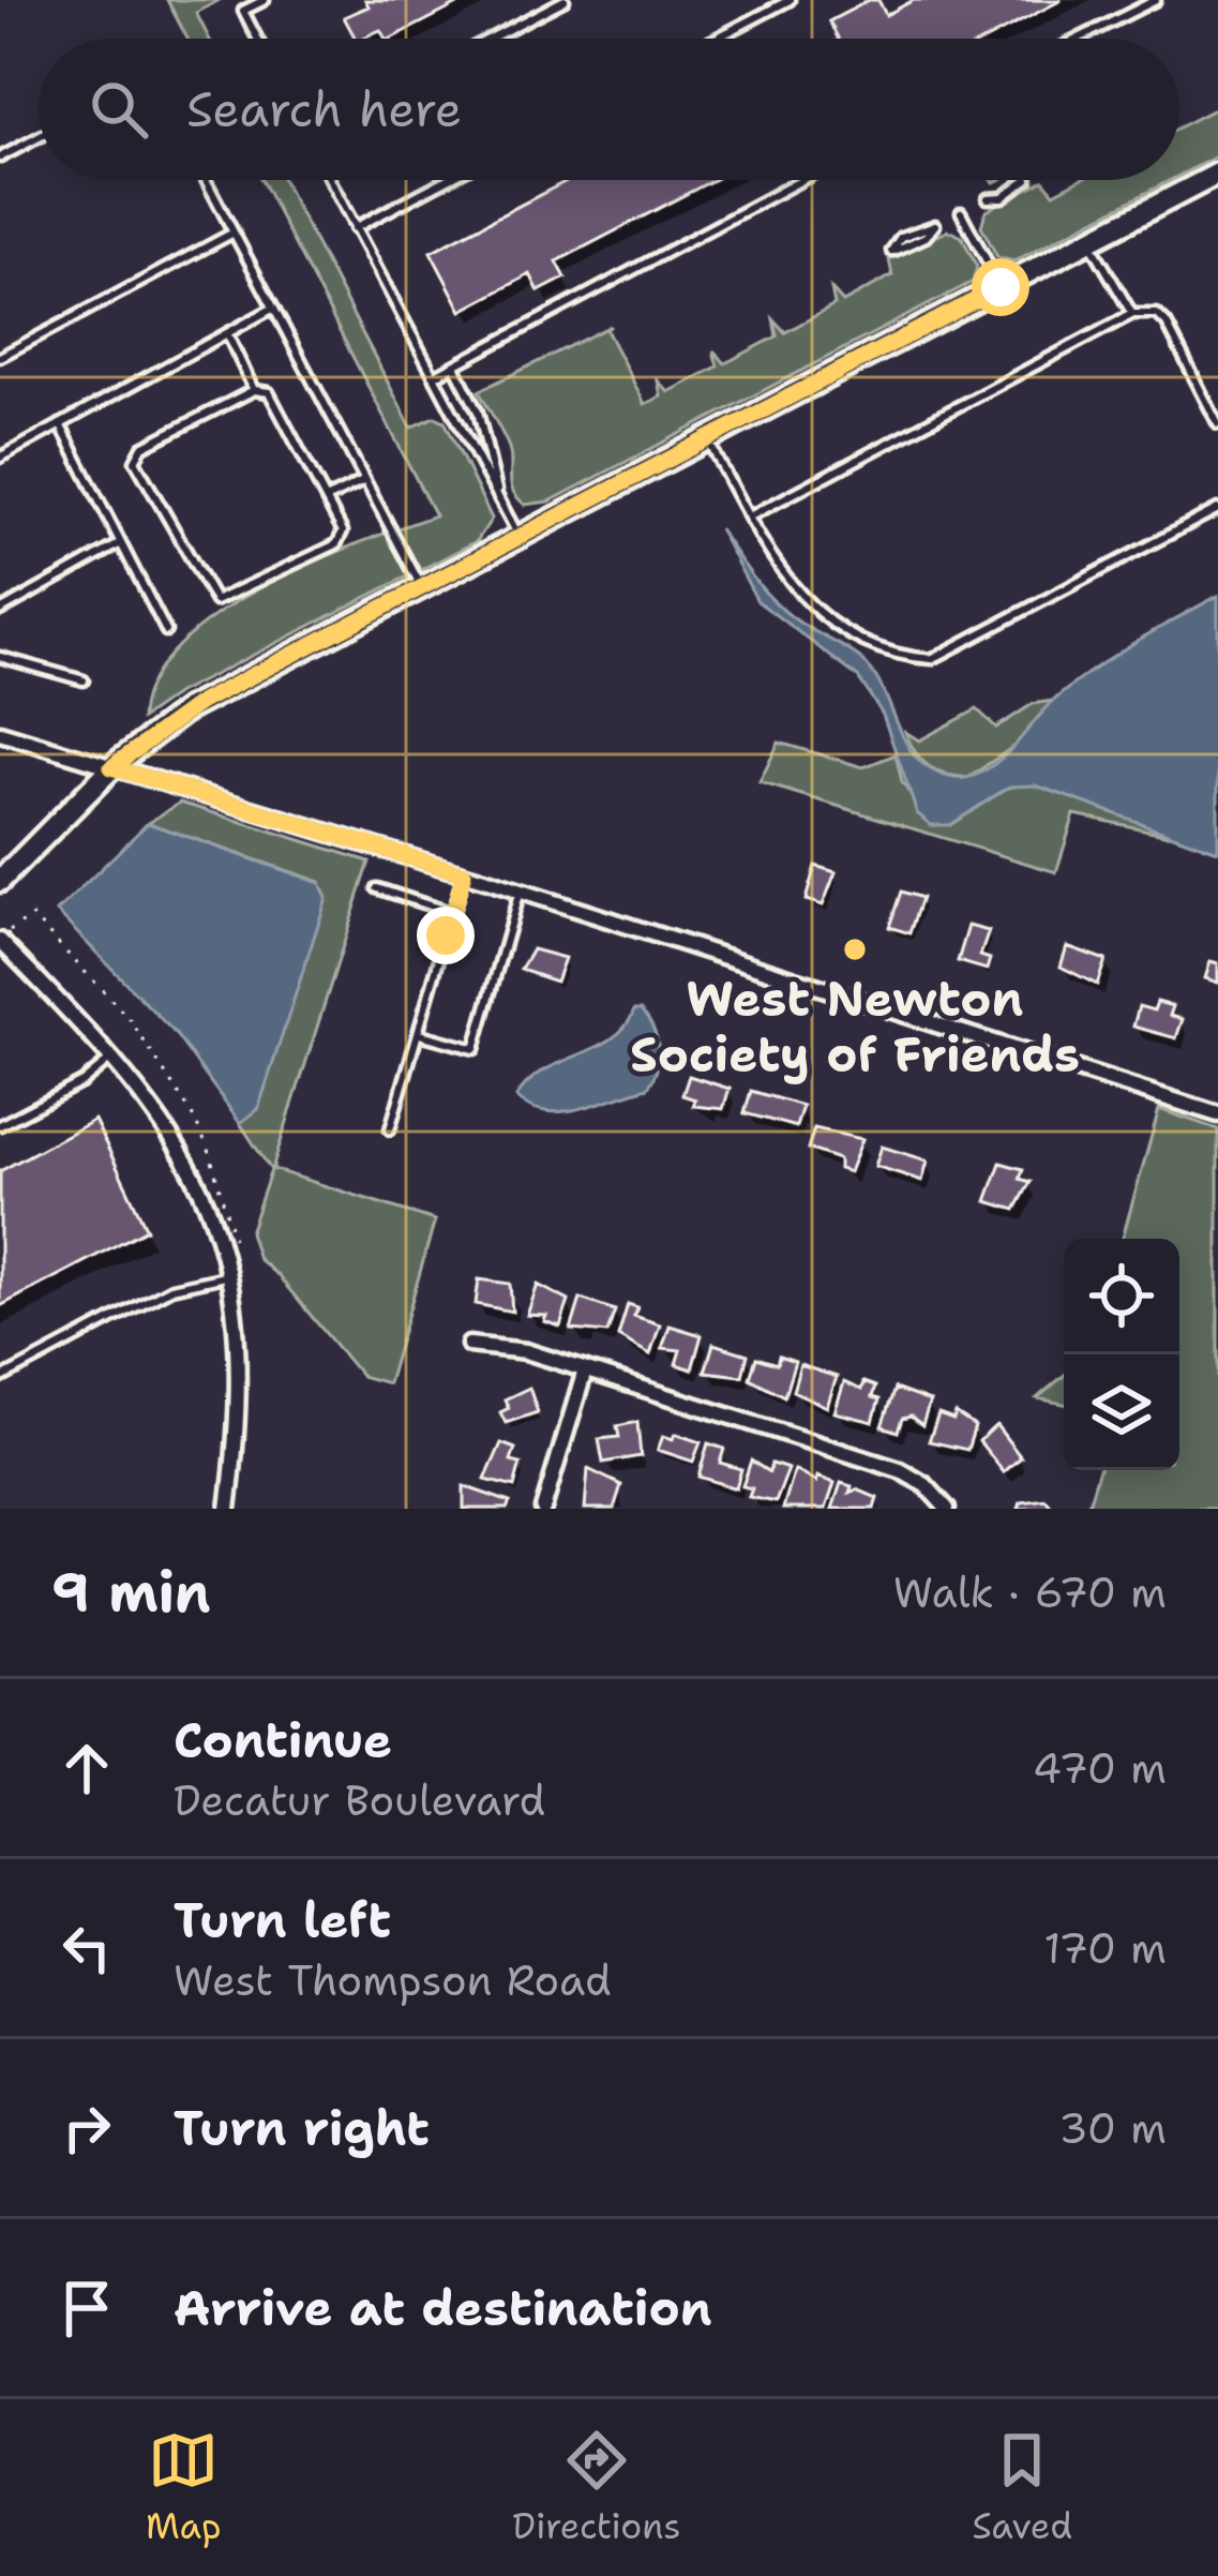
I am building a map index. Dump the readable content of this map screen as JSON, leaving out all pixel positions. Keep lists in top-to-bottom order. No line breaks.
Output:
{"places":["West Newton Society of Friends"],"page":{"search":"Search here","heading":["9 min","Walk · 670 m"],"list":[["Continue","Decatur Boulevard","470 m"],["Turn left","West Thompson Road","170 m"],["Turn right","30 m"],"Arrive at destination"],"nav":["Map","Directions","Saved"]}}
